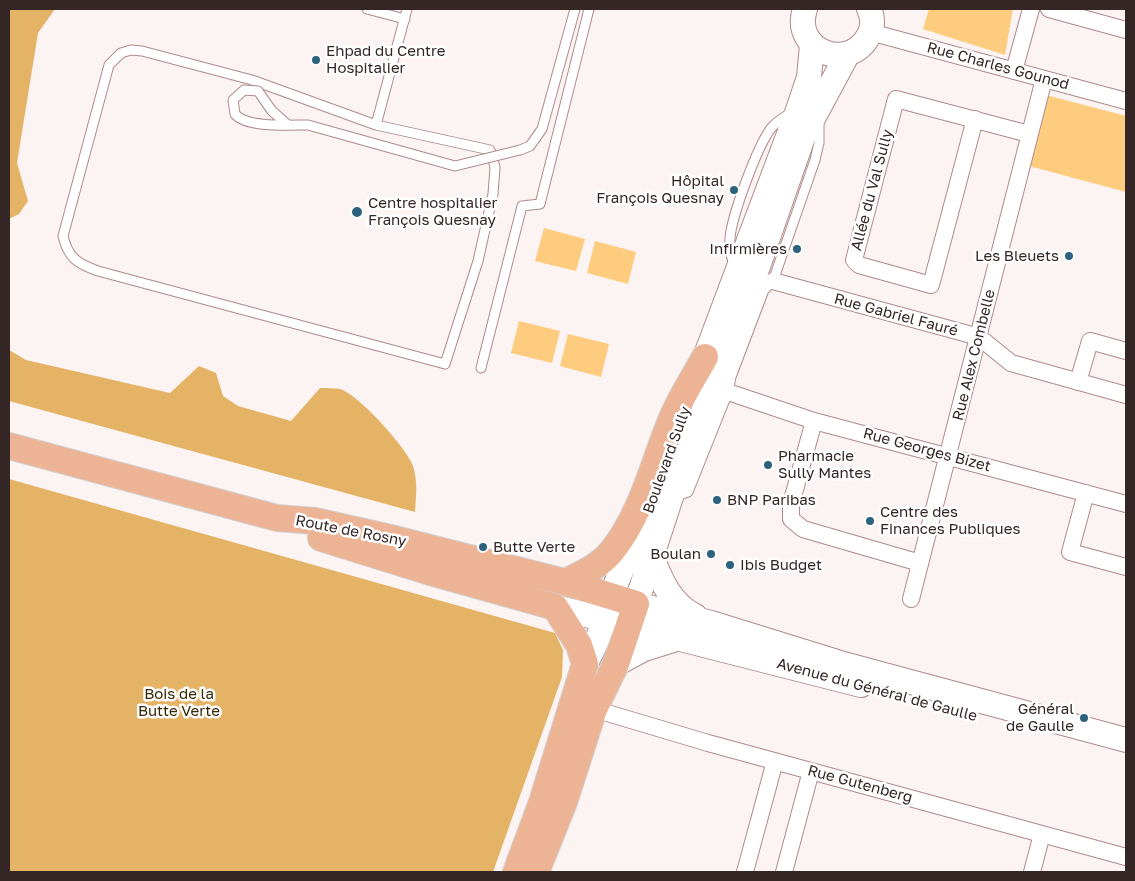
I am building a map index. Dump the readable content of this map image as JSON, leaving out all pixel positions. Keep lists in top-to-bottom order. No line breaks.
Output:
{"streets":{"main road":["Boulevard Sully","Route de Rosny"],"street":["Rue Charles Gounod","Allée du Val Sully","Rue Gabriel Fauré","Rue Alex Combelle","Rue Georges Bizet","Avenue du Général de Gaulle","Rue Gutenberg"]},"crossings":[["Rue Charles Gounod","Rue Alex Combelle"],["Rue Charles Gounod","Boulevard Sully"],["Allée du Val Sully","Rue Alex Combelle"],["Rue Gabriel Fauré","Rue Alex Combelle"],["Rue Gabriel Fauré","Boulevard Sully"],["Rue Alex Combelle","Rue Georges Bizet"],["Rue Georges Bizet","Boulevard Sully"],["Boulevard Sully","Route de Rosny"],["Boulevard Sully","Avenue du Général de Gaulle"],["Boulevard Sully","Rue Gutenberg"],["Route de Rosny","Avenue du Général de Gaulle"]],"parks":["Bois de la Butte Verte"],"places":["Ehpad du Centre Hospitalier","Hôpital François Quesnay","Centre hospitalier François Quesnay","Infirmières","Les Bleuets","Pharmacie Sully Mantes","BNP Paribas","Centre des Finances Publiques","Butte Verte","Boulan","Ibis Budget","Général de Gaulle"]}
